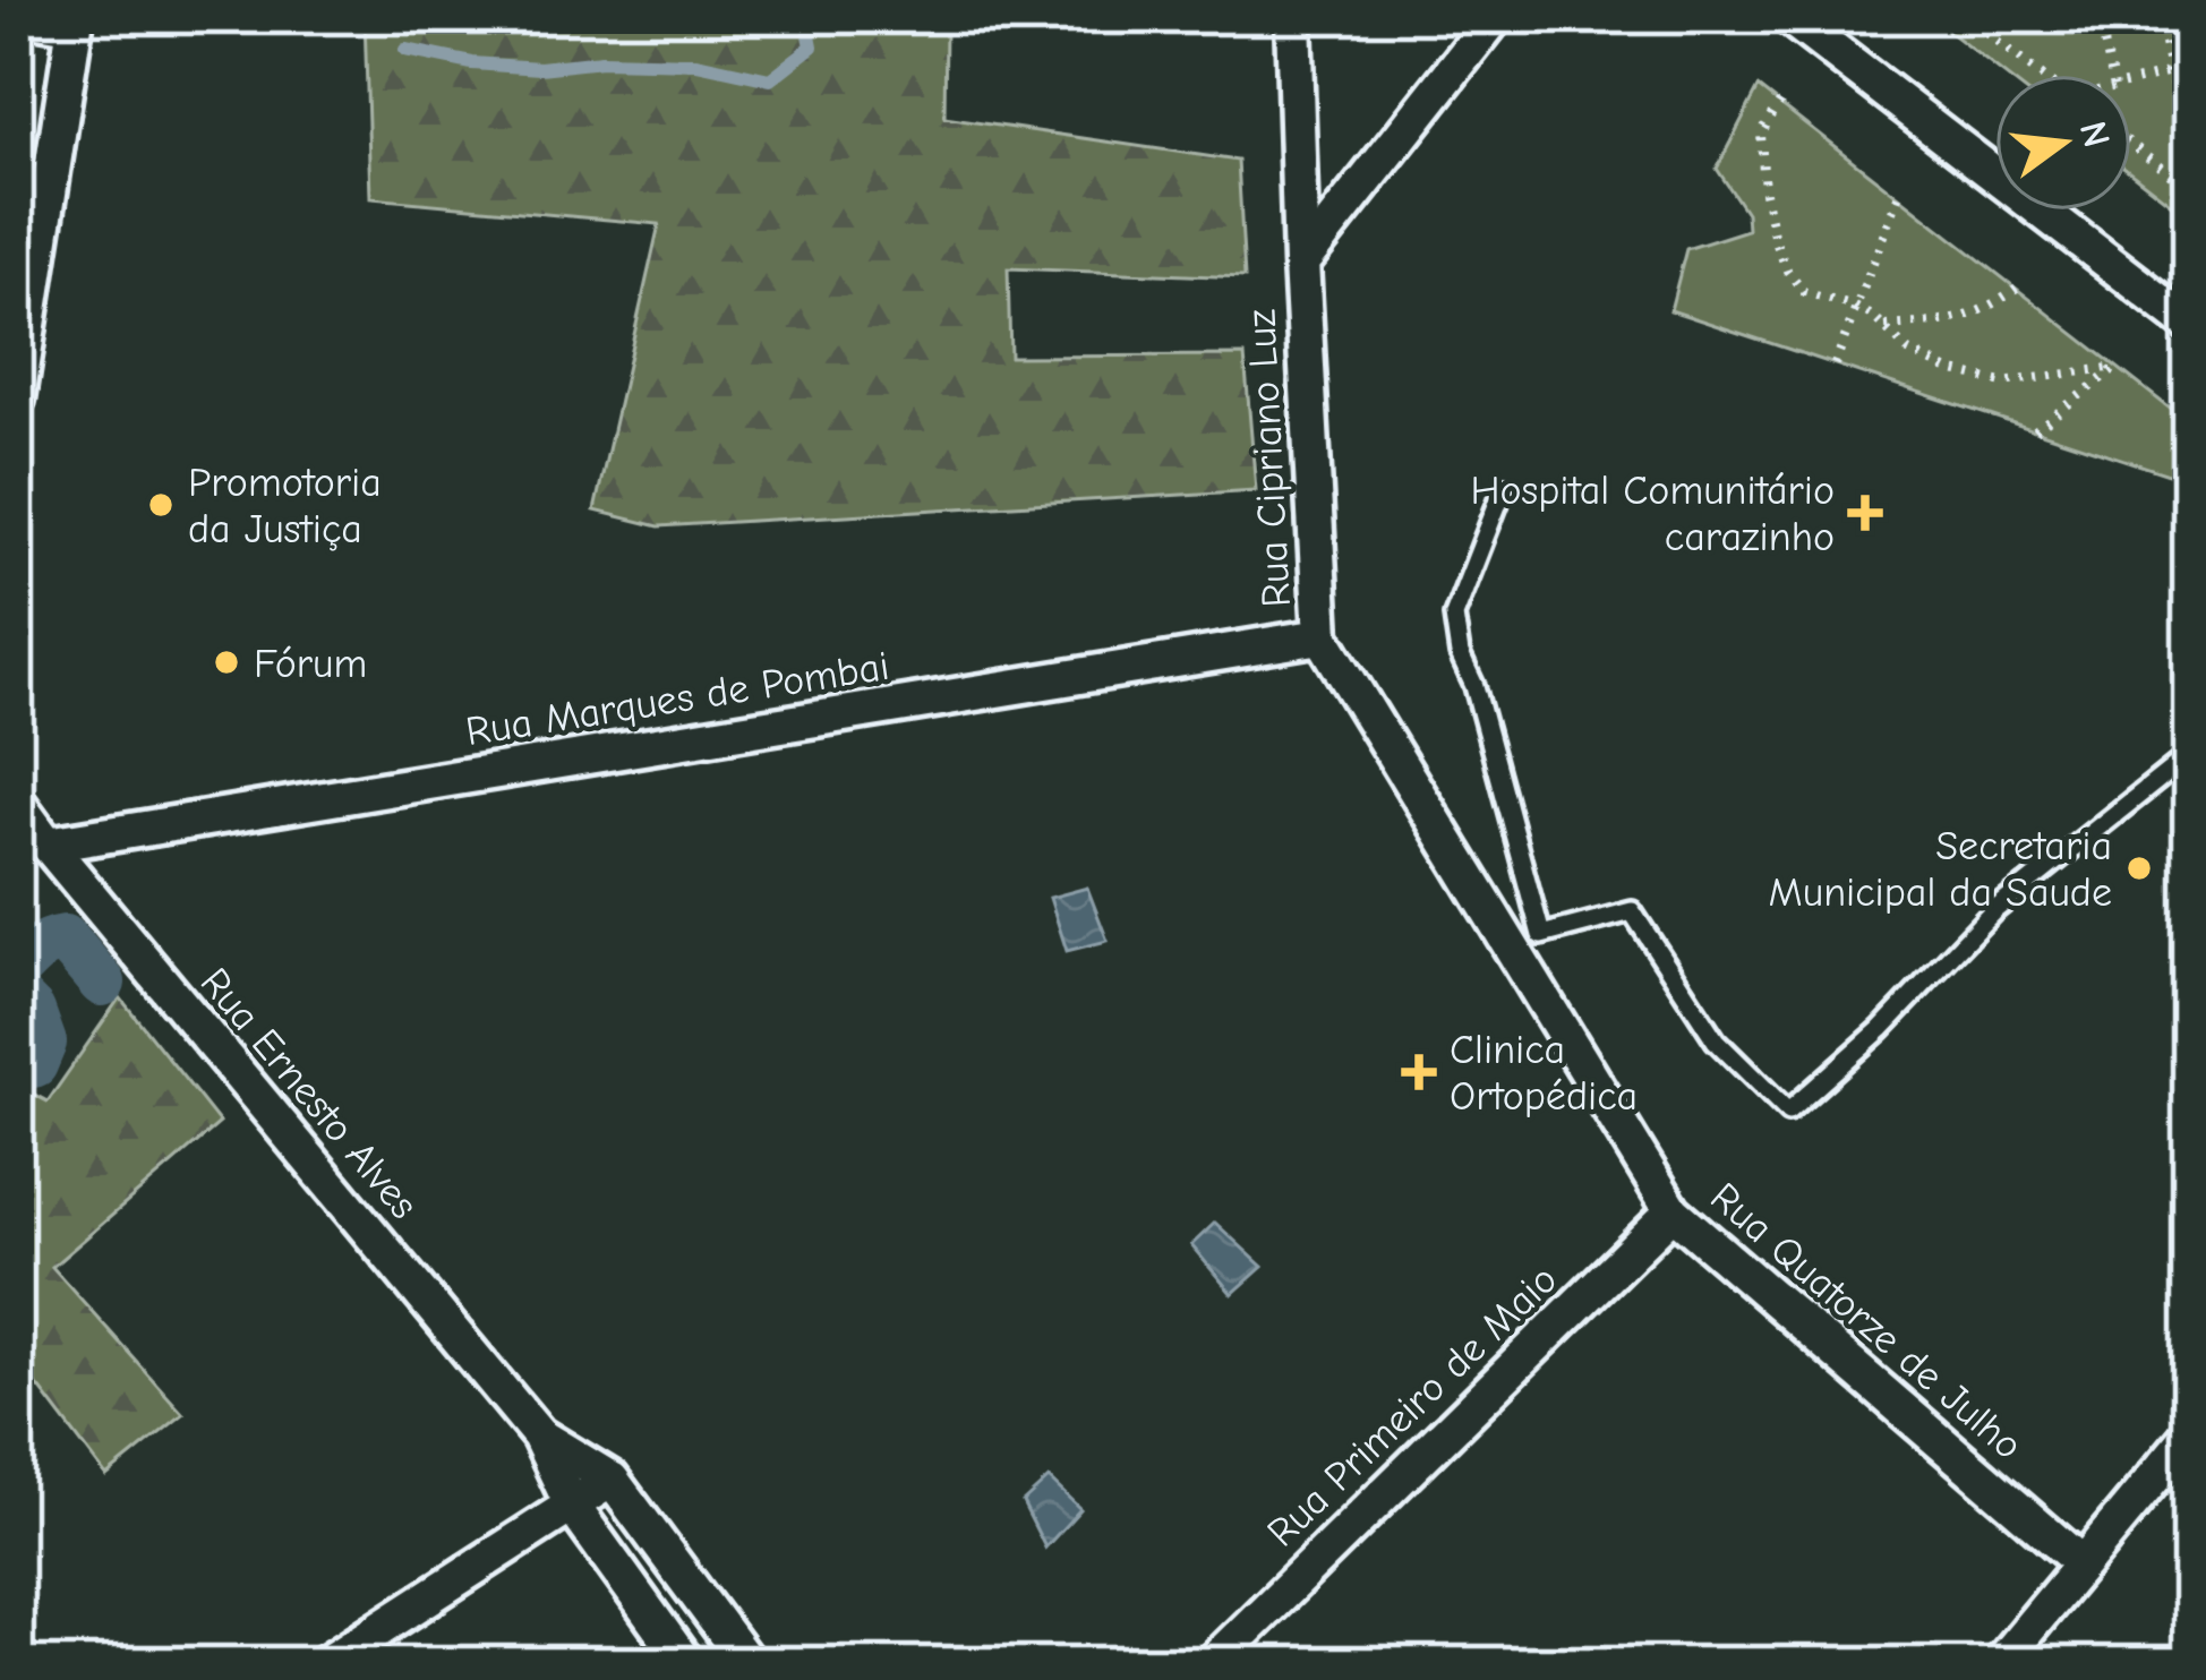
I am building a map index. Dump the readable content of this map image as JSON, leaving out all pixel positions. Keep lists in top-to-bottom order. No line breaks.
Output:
{"streets":{"street":["Rua Cipriano Luz","Rua Marques de Pombai","Rua Ernesto Alves","Rua Quatorze de Julho","Rua Primeiro de Maio"]},"crossings":[["Rua Cipriano Luz","Rua Marques de Pombai"],["Rua Cipriano Luz","Rua Quatorze de Julho"],["Rua Marques de Pombai","Rua Ernesto Alves"],["Rua Marques de Pombai","Rua Quatorze de Julho"],["Rua Quatorze de Julho","Rua Primeiro de Maio"]],"places":{"other":["Promotoria da Justiça","Fórum","Secretaria Municipal da Saude"],"health":["Hospital Comunitário carazinho","Clinica Ortopédica"]},"north":"right"}
